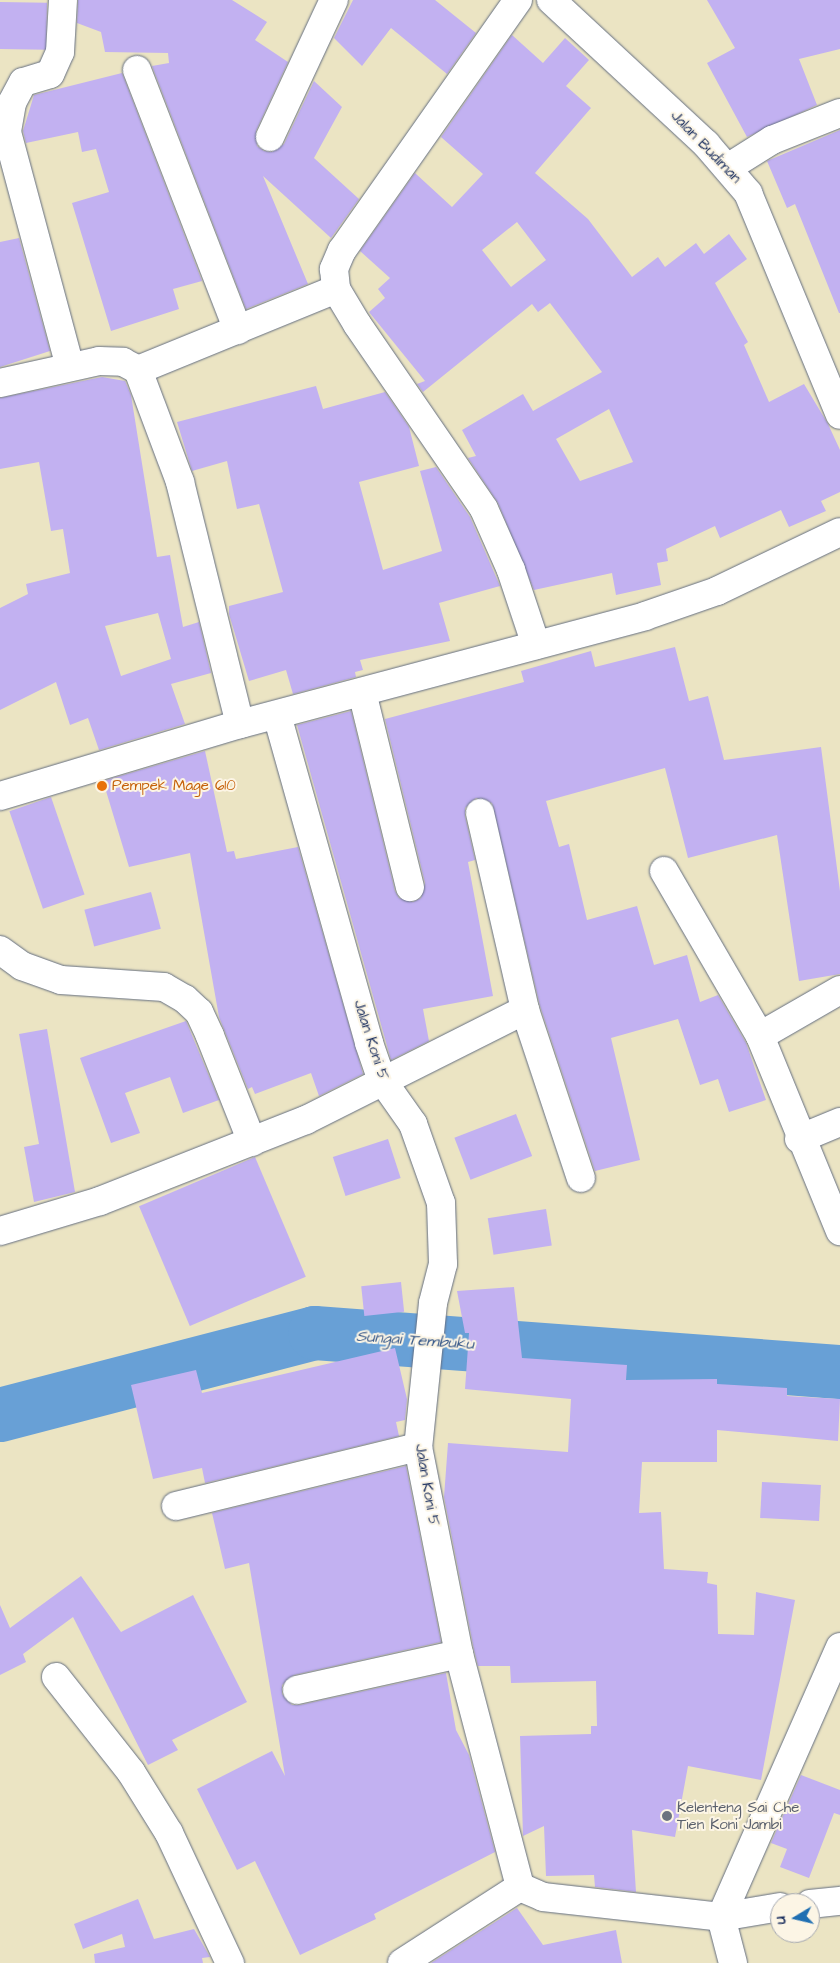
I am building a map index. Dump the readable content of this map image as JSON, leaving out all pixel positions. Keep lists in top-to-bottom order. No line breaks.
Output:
{"streets":{"street":["Jalan Budiman","Jalan Koni 5"]},"water":["Sungai Tembuku"],"places":["Pempek Mage 610","Kelenteng Sai Che Tien Koni Jambi"],"north":"left"}
